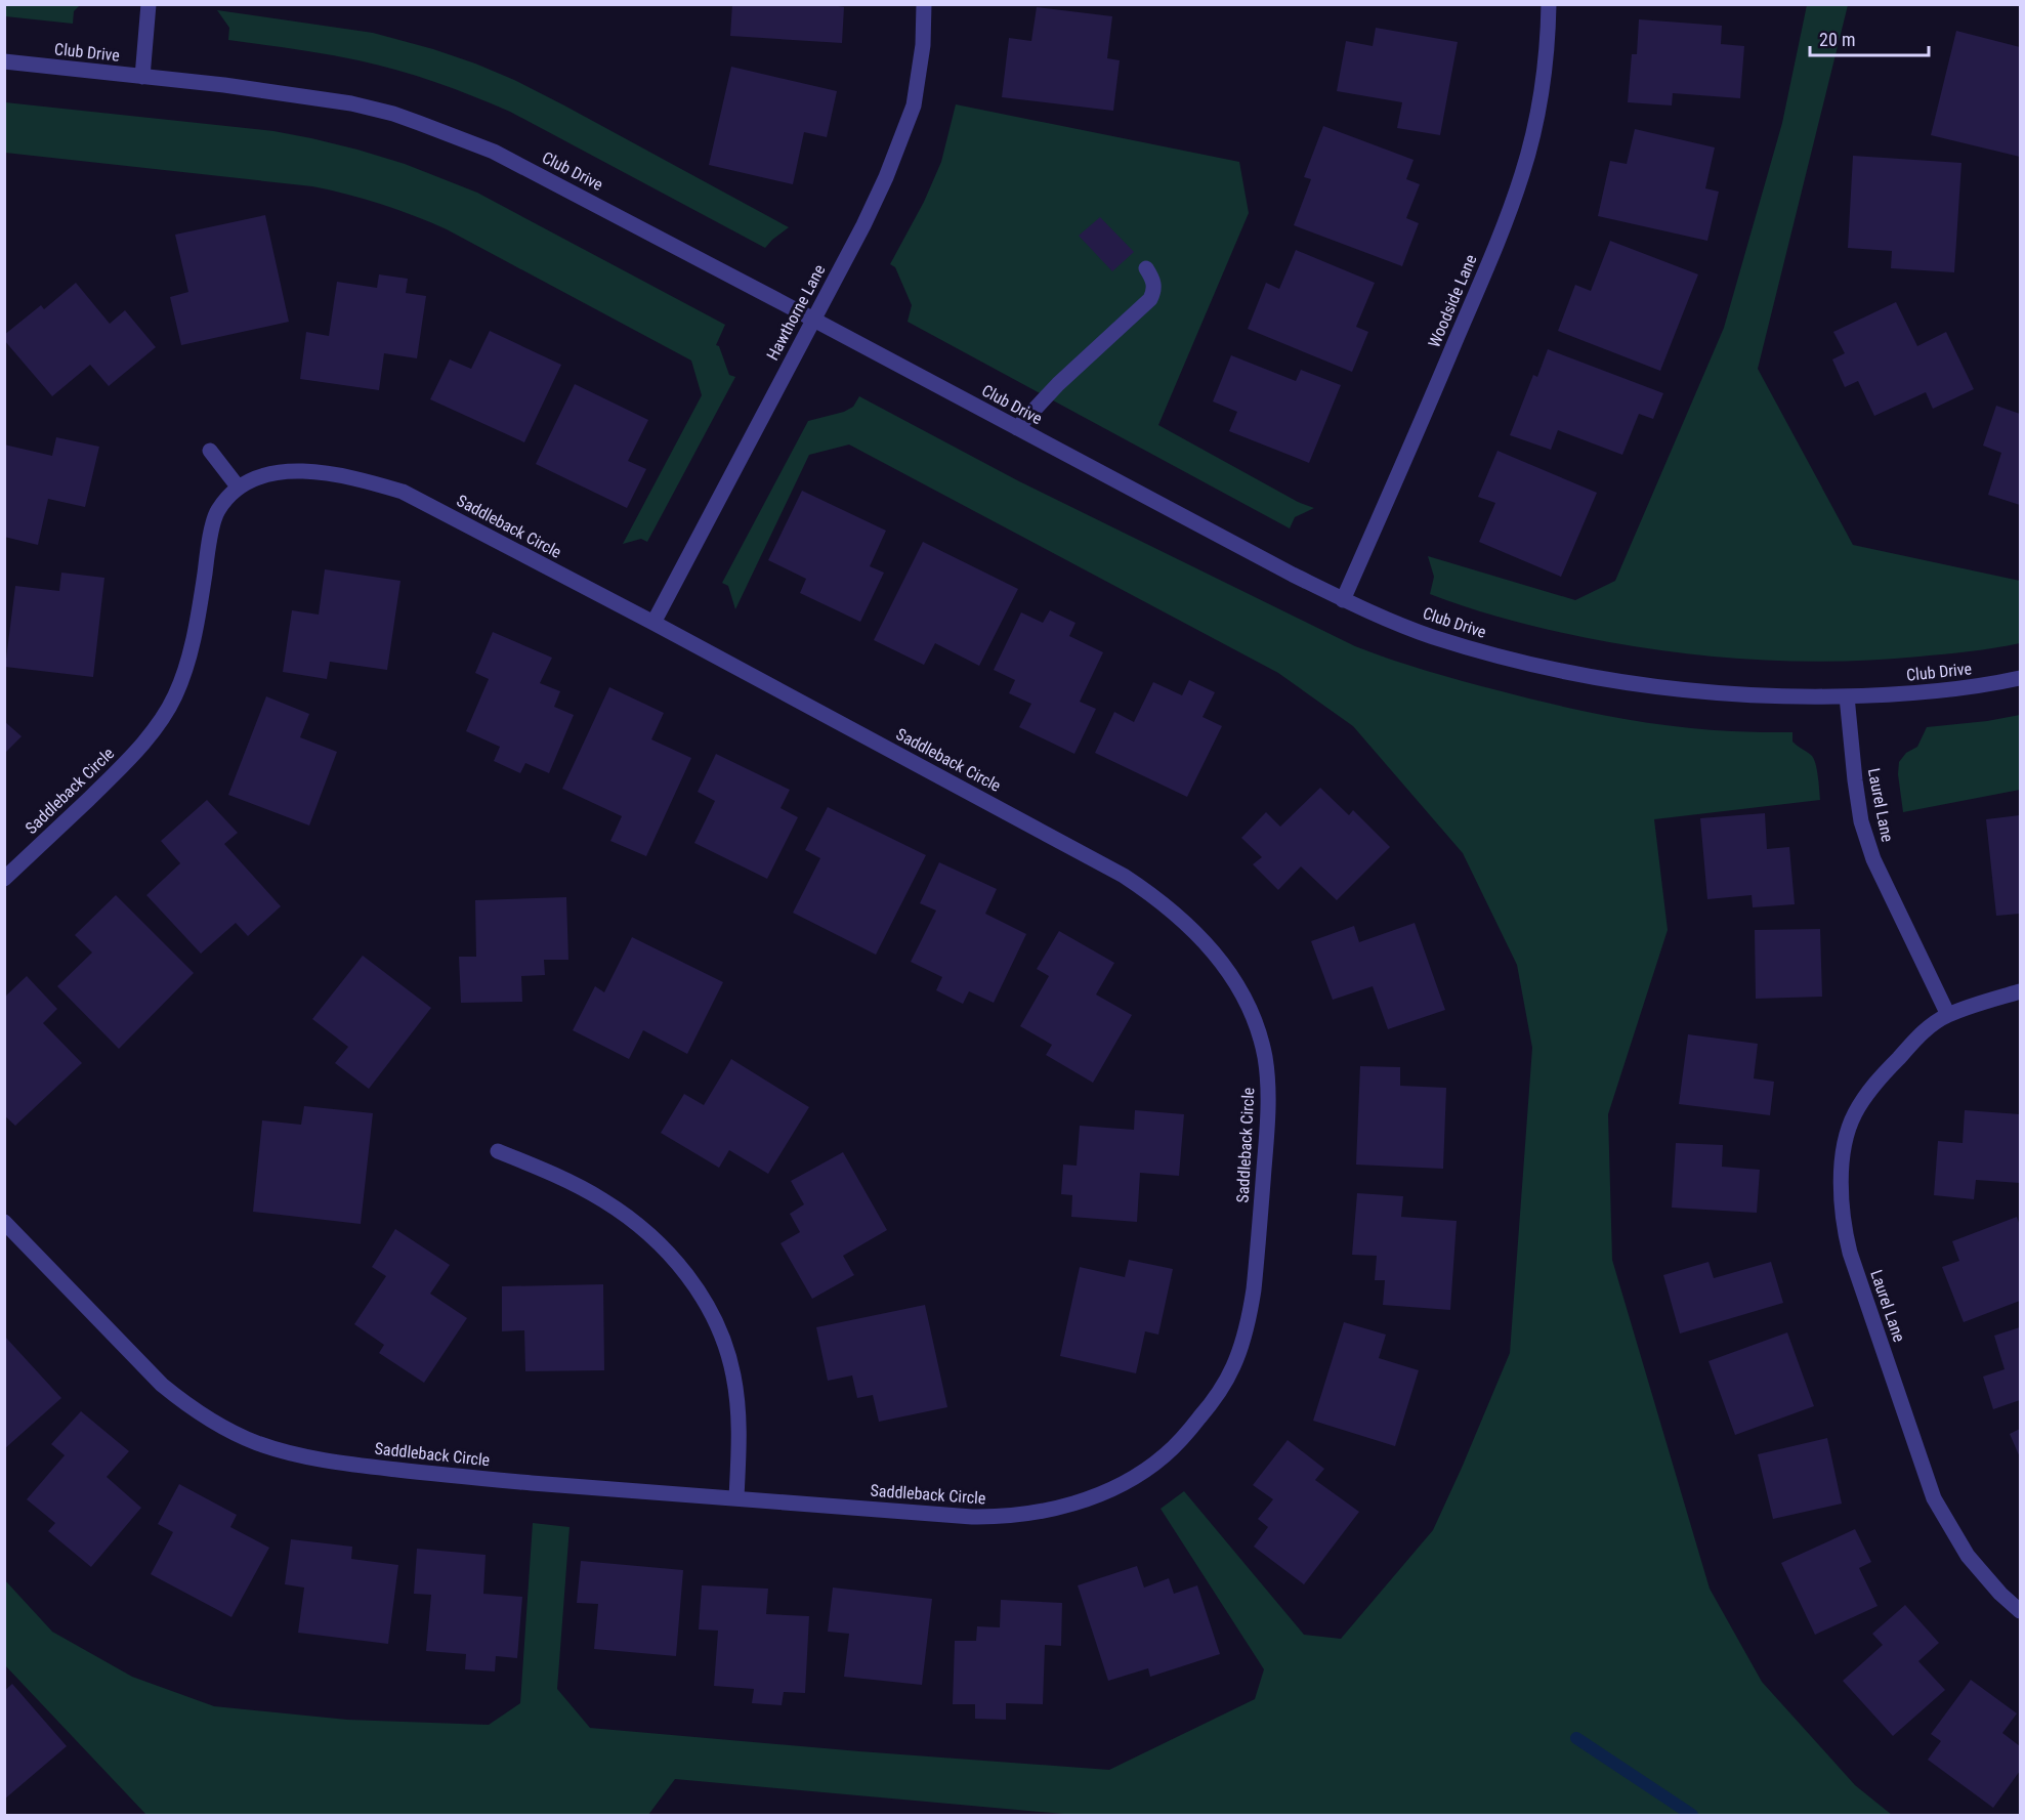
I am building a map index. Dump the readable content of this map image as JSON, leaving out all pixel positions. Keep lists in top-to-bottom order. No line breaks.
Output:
{"streets":{"street":["Club Drive","Woodside Lane","Hawthorne Lane","Saddleback Circle","Laurel Lane"]},"crossings":[["Club Drive","Woodside Lane"],["Club Drive","Hawthorne Lane"],["Club Drive","Laurel Lane"],["Hawthorne Lane","Saddleback Circle"]],"scale_bar":"20 m"}
